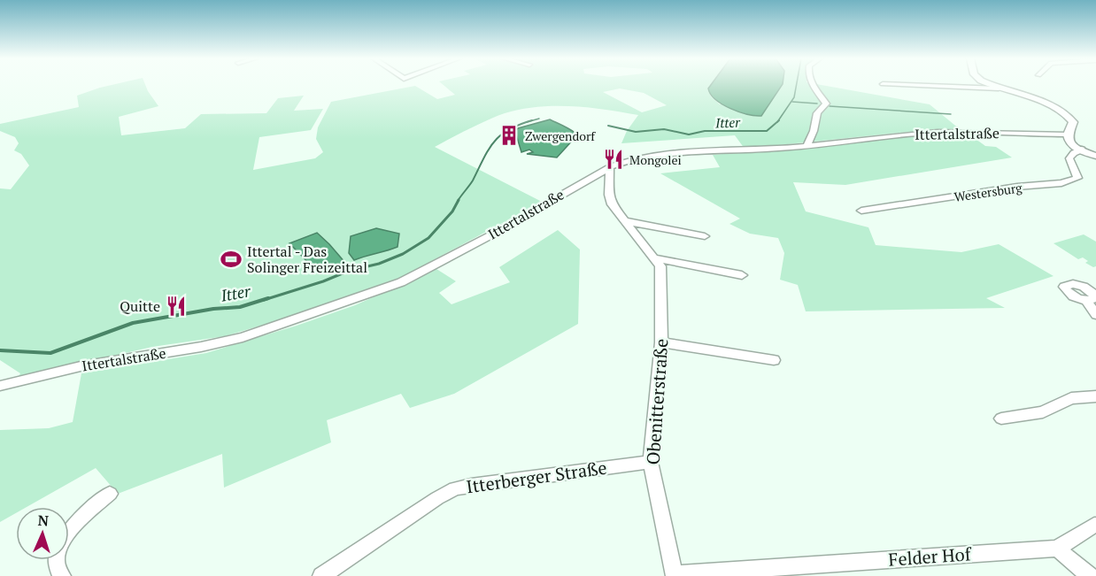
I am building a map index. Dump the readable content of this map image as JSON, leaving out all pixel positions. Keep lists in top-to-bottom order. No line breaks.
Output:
{"streets":{"street":["Ittertalstraße","Westersburg","Obenitterstraße","Itterberger Straße","Felder Hof"]},"crossings":[["Ittertalstraße","Obenitterstraße"],["Obenitterstraße","Itterberger Straße"],["Obenitterstraße","Felder Hof"]],"water":["Itter"],"places":{"building":["Zwergendorf"],"restaurant":["Mongolei","Quitte"],"sports":["Ittertal - Das Solinger Freizeittal"]},"north":"top"}
